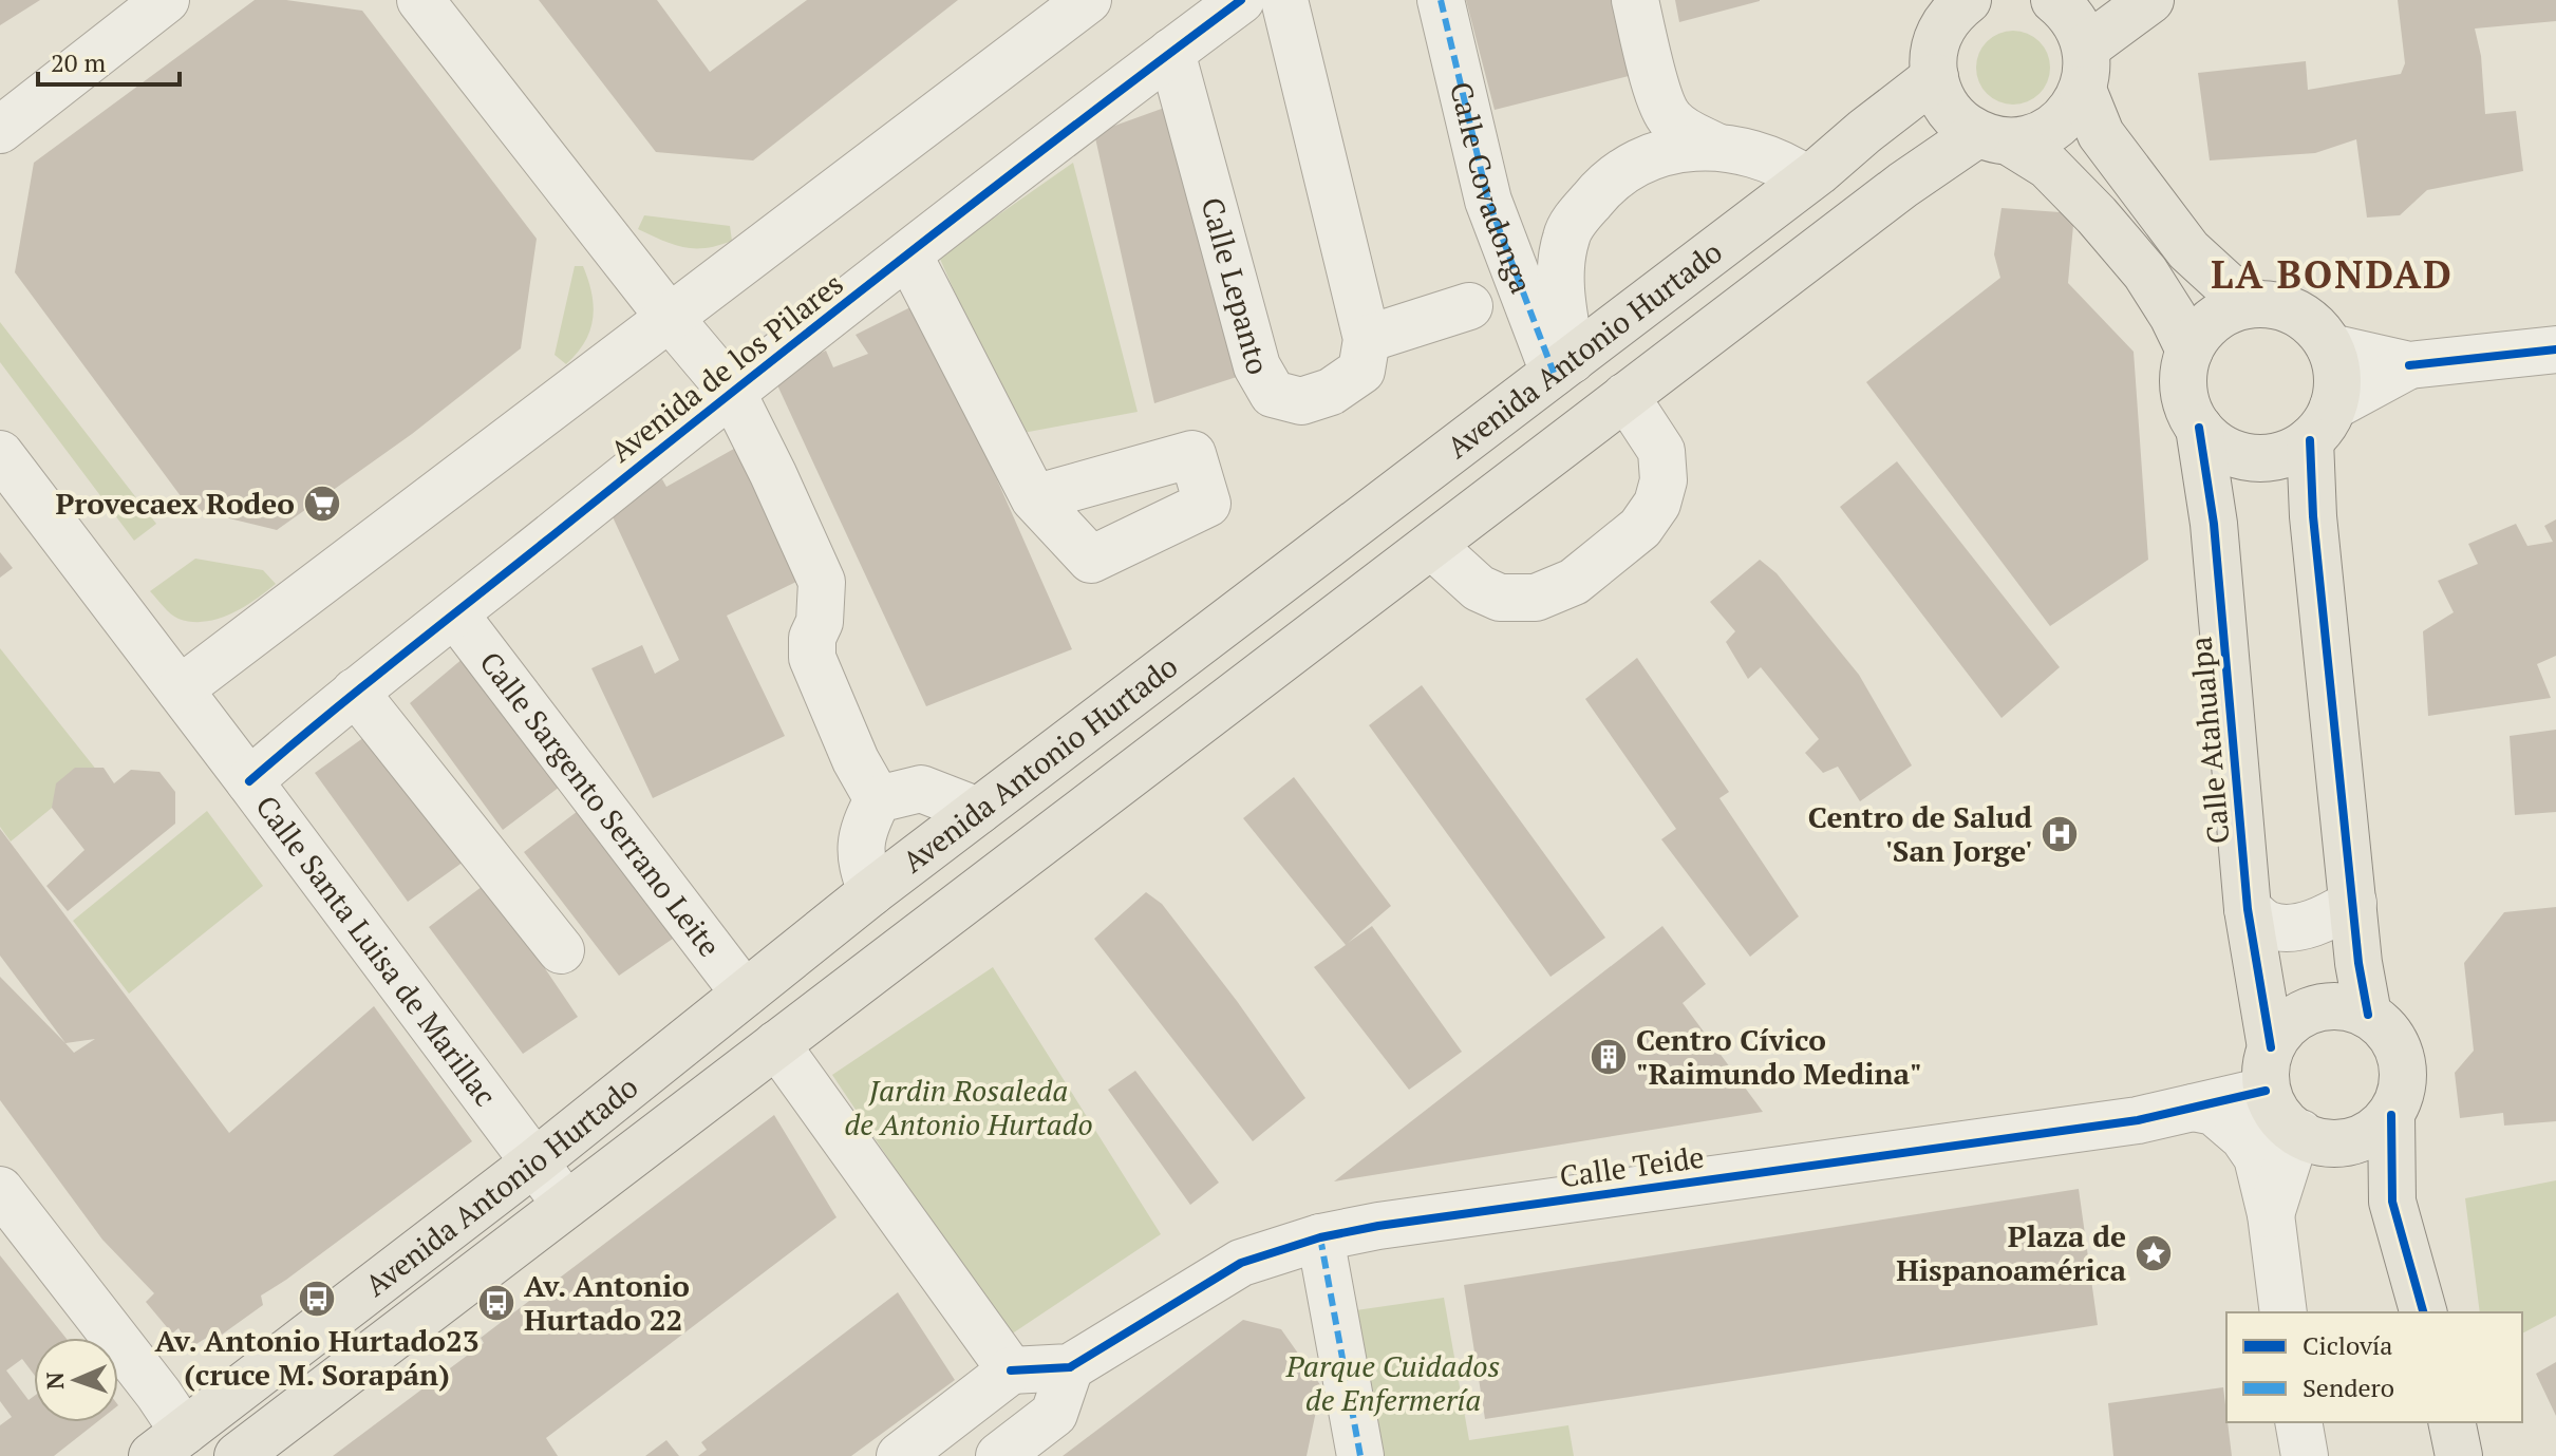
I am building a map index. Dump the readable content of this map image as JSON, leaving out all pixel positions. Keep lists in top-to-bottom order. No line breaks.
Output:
{"streets":{"main road":["Avenida Antonio Hurtado","Calle Atahualpa"],"street":["Calle Covadonga","Calle Lepanto","Avenida de los Pilares","Calle Sargento Serrano Leite","Calle Santa Luisa de Marillac","Calle Teide"]},"crossings":[["Calle Covadonga","Avenida Antonio Hurtado"],["Calle Lepanto","Avenida de los Pilares"],["Avenida Antonio Hurtado","Calle Sargento Serrano Leite"],["Avenida Antonio Hurtado","Calle Santa Luisa de Marillac"],["Avenida de los Pilares","Calle Sargento Serrano Leite"],["Avenida de los Pilares","Calle Santa Luisa de Marillac"],["Calle Atahualpa","Calle Teide"]],"districts":["LA BONDAD"],"parks":["Jardin Rosaleda de Antonio Hurtado","Parque Cuidados de Enfermería"],"places":{"supermarket":["Provecaex Rodeo"],"hospital":["Centro de Salud 'San Jorge'"],"building":["Centro Cívico \"Raimundo Medina\""],"place":["Plaza de Hispanoamérica"],"bus stop":["Av. Antonio Hurtado23 (cruce M. Sorapán)","Av. Antonio Hurtado 22"]},"legend":["Ciclovía","Sendero"],"scale_bar":"20 m","north":"left"}
